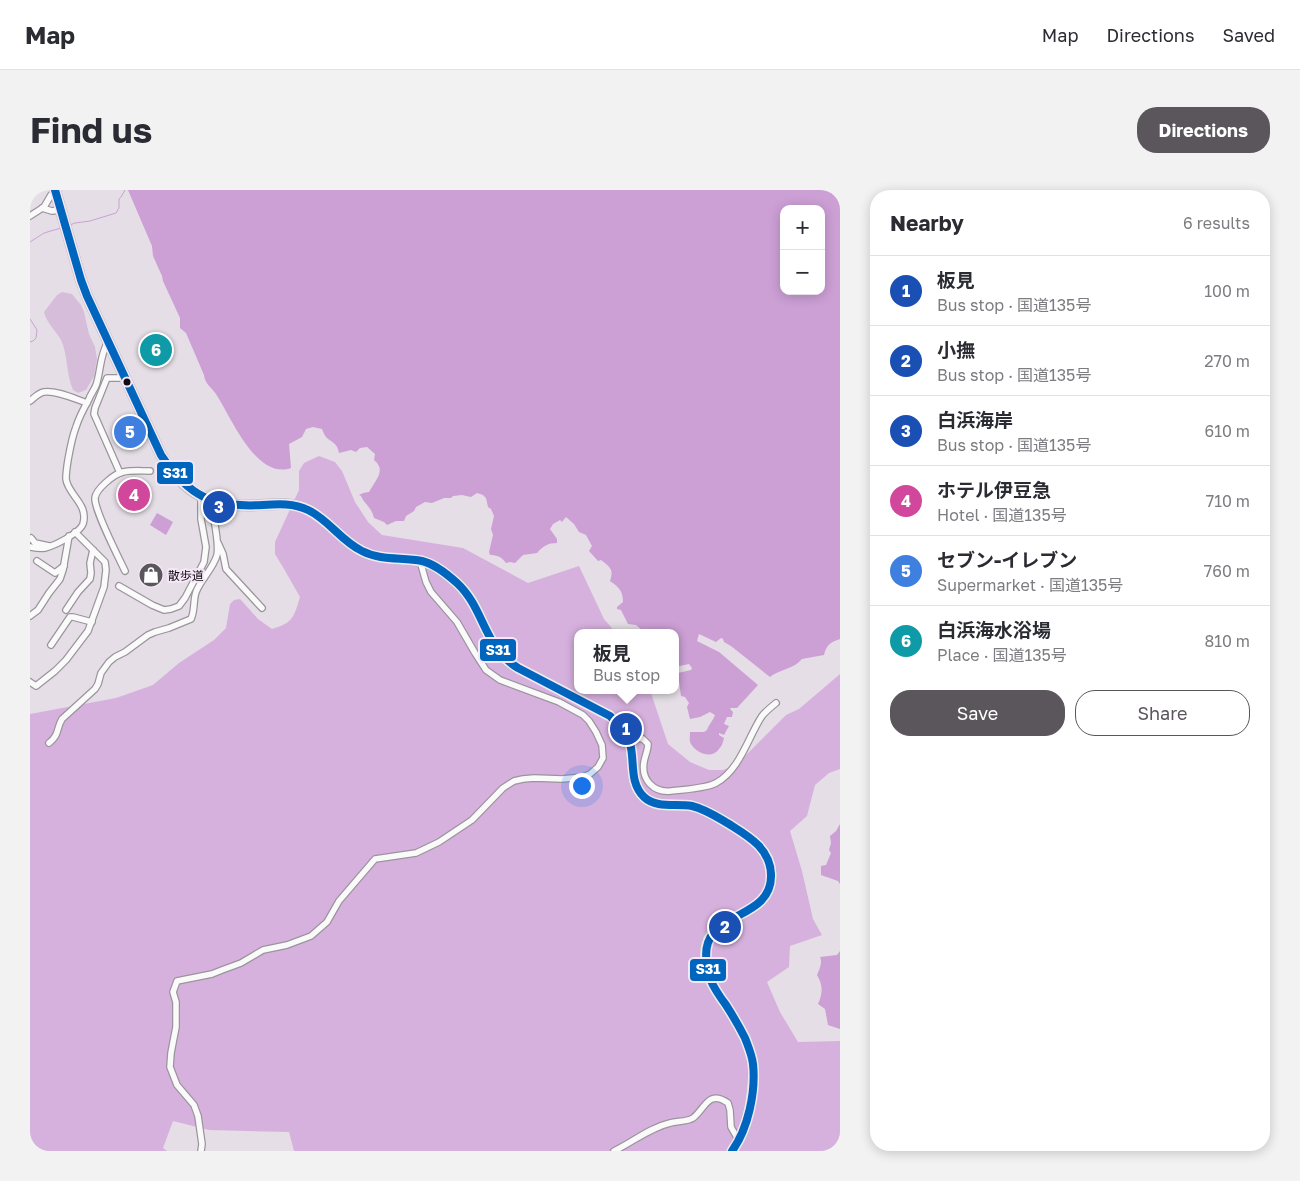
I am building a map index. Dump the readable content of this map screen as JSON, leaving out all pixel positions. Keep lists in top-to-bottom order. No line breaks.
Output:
{"places":{"shop":["散歩道"]},"lines":["transit line S31"],"page":{"header":"Map","nav":["Map","Directions","Saved"],"buttons":["Directions",["Save","Share"]],"title":"Find us","heading":["Nearby","6 results"],"map_buttons":["+","−"],"list":[{"mark":"1","name":"板見","note":"Bus stop · 国道135号","value":"100 m"},{"mark":"2","name":"小撫","note":"Bus stop · 国道135号","value":"270 m"},{"mark":"3","name":"白浜海岸","note":"Bus stop · 国道135号","value":"610 m"},{"mark":"4","name":"ホテル伊豆急","note":"Hotel · 国道135号","value":"710 m"},{"mark":"5","name":"セブン-イレブン","note":"Supermarket · 国道135号","value":"760 m"},{"mark":"6","name":"白浜海水浴場","note":"Place · 国道135号","value":"810 m"}],"pins":["6","5","4","3","1","2"],"popup":["板見","Bus stop"]}}
